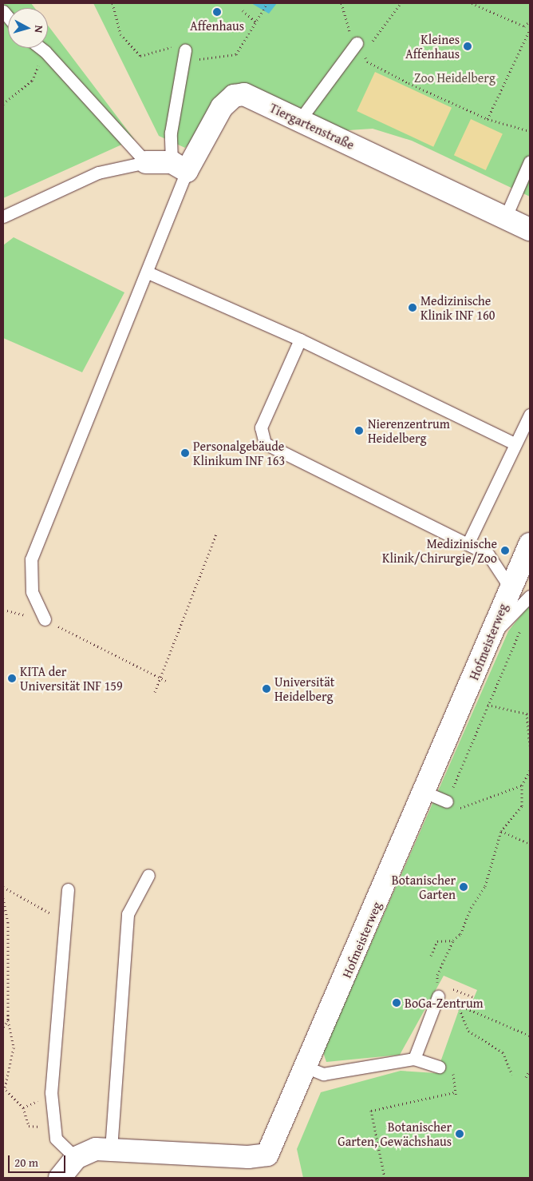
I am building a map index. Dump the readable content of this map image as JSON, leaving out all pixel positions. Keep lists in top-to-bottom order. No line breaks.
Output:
{"streets":{"street":["Tiergartenstraße","Hofmeisterweg"]},"parks":["Zoo Heidelberg"],"places":["Affenhaus","Kleines Affenhaus","Medizinische Klinik INF 160","Nierenzentrum Heidelberg","Personalgebäude Klinikum INF 163","Medizinische Klinik/Chirurgie/Zoo","KITA der Universität INF 159","Universität Heidelberg","Botanischer Garten","BoGa-Zentrum","Botanischer Garten, Gewächshaus"],"scale_bar":"20 m","north":"right"}
